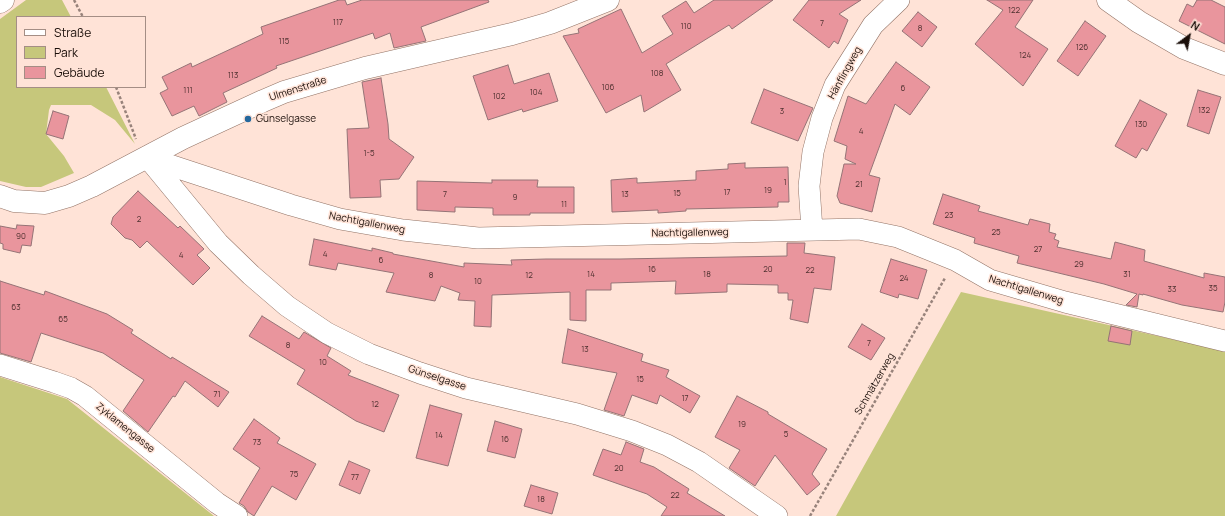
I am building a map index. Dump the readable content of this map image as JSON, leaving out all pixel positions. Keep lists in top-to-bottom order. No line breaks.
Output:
{"streets":{"street":["Hänflingweg","Ulmenstraße","Nachtigallenweg","Günselgasse","Zyklamengasse"],"path":["Schmätzerweg"]},"crossings":[["Hänflingweg","Nachtigallenweg"],["Ulmenstraße","Nachtigallenweg"],["Ulmenstraße","Günselgasse"],["Nachtigallenweg","Günselgasse"],["Nachtigallenweg","Schmätzerweg"]],"places":["Günselgasse"],"house_numbers":["122","117","7","110","8","115","126","124","108","113","106","6","111","104","102","132","3","130","4","1-5","1","21","19","17","15","7","13","9","11","23","2","25","90","27","4","4","6","29","16","20","22","14","18","31","8","12","24","10","35","33","63","65","7","8","13","10","15","71","17","12","19","5","14","16","73","20","75","77","22","18"],"legend":["Straße","Park","Gebäude"],"north":"top right"}
